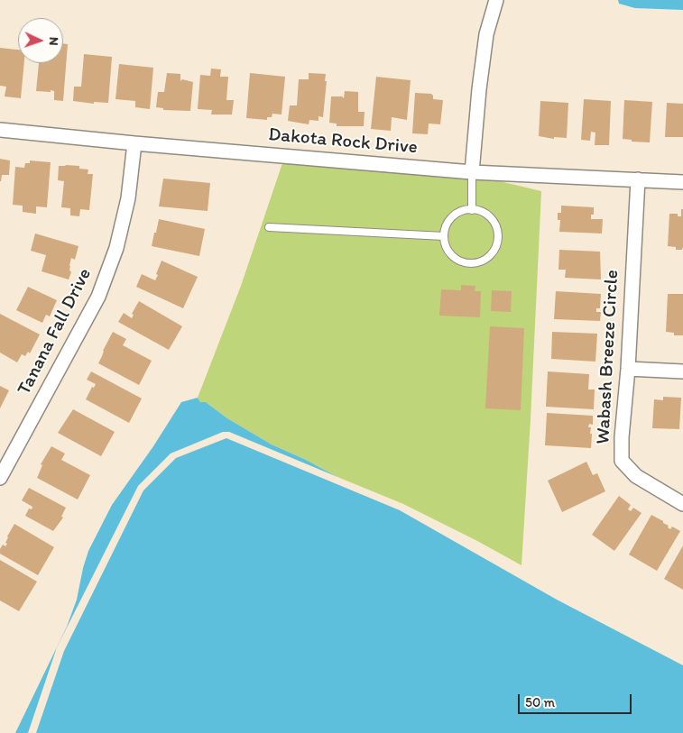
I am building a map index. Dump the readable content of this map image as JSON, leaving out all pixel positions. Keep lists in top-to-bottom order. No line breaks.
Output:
{"streets":{"street":["Dakota Rock Drive","Tanana Fall Drive","Wabash Breeze Circle"]},"crossings":[["Dakota Rock Drive","Tanana Fall Drive"],["Dakota Rock Drive","Wabash Breeze Circle"]],"scale_bar":"50 m","north":"right"}
